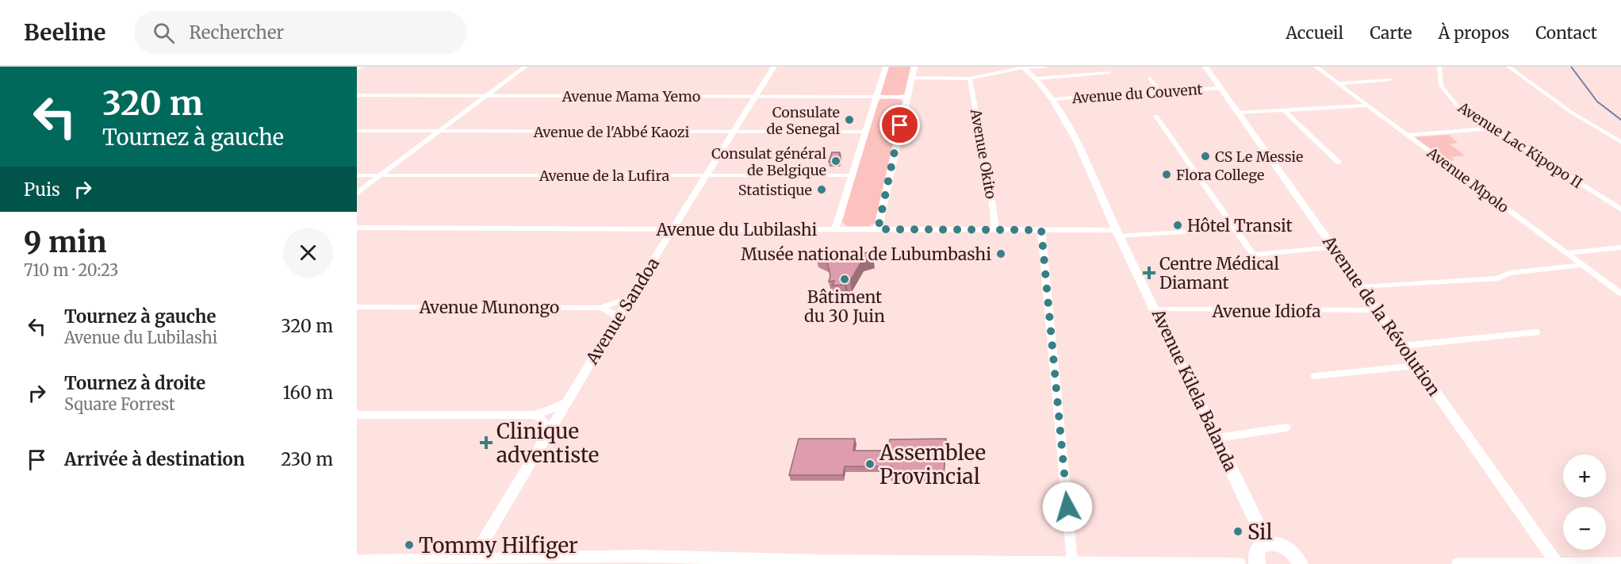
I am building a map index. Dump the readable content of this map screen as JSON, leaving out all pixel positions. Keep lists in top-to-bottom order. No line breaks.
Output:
{"streets":{"main road":["Avenue Kilela Balanda"],"street":["Avenue du Couvent","Avenue Mama Yemo","Avenue de l'Abbé Kaozi","Avenue Lac Kipopo II","Avenue Okito","Avenue de la Lufira","Avenue Mpolo","Avenue du Lubilashi","Avenue Munongo","Avenue Sandoa","Avenue Idiofa","Avenue de la Révolution"]},"crossings":[["Avenue du Couvent","Avenue de la Révolution"],["Avenue du Couvent","Avenue Kilela Balanda"],["Avenue Mama Yemo","Avenue Sandoa"],["Avenue de l'Abbé Kaozi","Avenue Sandoa"],["Avenue Okito","Avenue du Lubilashi"],["Avenue de la Lufira","Avenue Sandoa"],["Avenue du Lubilashi","Avenue Sandoa"],["Avenue du Lubilashi","Avenue Kilela Balanda"],["Avenue Munongo","Avenue Sandoa"],["Avenue Idiofa","Avenue de la Révolution"],["Avenue Idiofa","Avenue Kilela Balanda"]],"places":{"other":["Consulate de Senegal","CS Le Messie","Consulat général de Belgique","Flora College","Statistique","Hôtel Transit","Musée national de Lubumbashi","Bâtiment du 30 Juin","Assemblee Provincial","Sil","Tommy Hilfiger"],"health":["Centre Médical Diamant","Clinique adventiste"]},"page":{"header":"Beeline","search":"Rechercher","nav":["Accueil","Carte","À propos","Contact"],"turn":["320 m","Tournez à gauche"],"then":"Puis","heading":["9 min","710 m · 20:23"],"list":[{"name":"Tournez à gauche","note":"Avenue du Lubilashi","value":"320 m"},{"name":"Tournez à droite","note":"Square Forrest","value":"160 m"},{"name":"Arrivée à destination","value":"230 m"}],"map_buttons":["+","−"]}}
